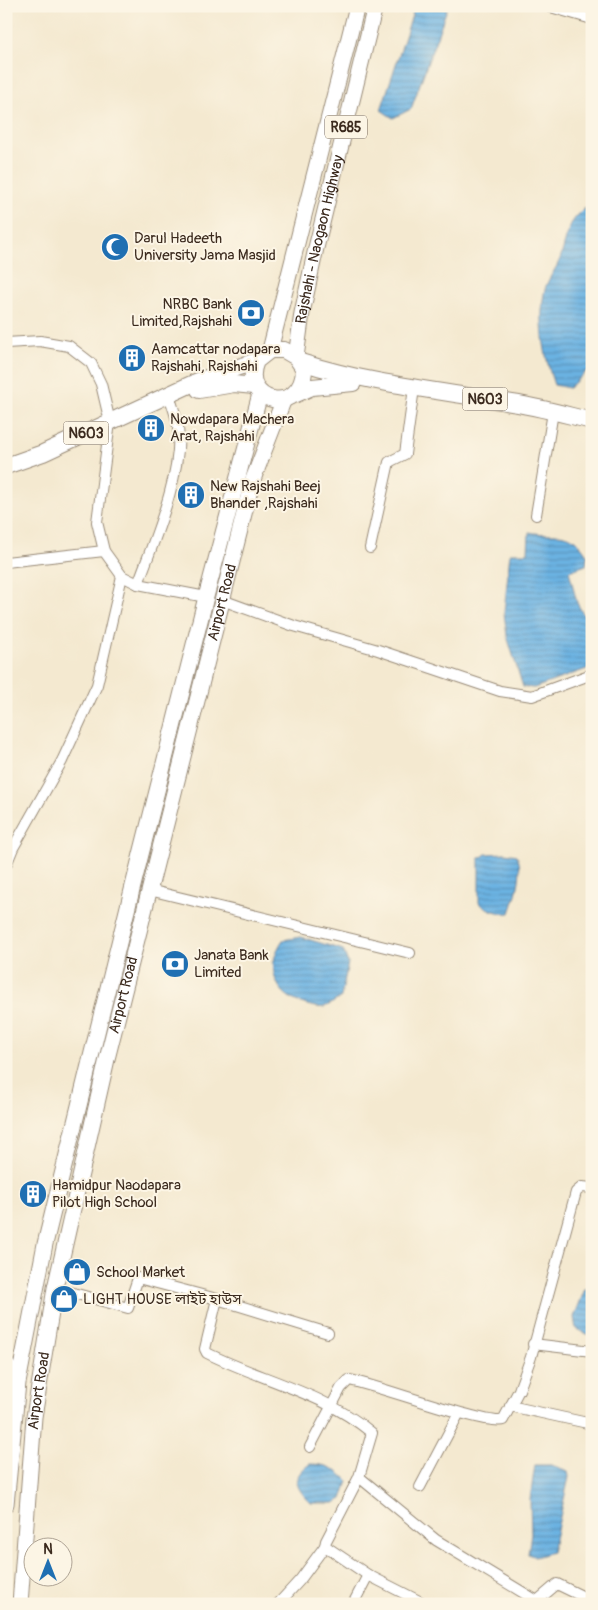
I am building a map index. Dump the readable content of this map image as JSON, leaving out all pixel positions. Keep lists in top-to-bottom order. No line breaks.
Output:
{"streets":{"highway":["N603"],"main road":["R685","Rajshahi - Naogaon Highway","Airport Road"]},"crossings":[["Rajshahi - Naogaon Highway","N603"],["Rajshahi - Naogaon Highway","Airport Road"],["N603","Airport Road"]],"places":{"mosque":["Darul Hadeeth University Jama Masjid"],"bank":["NRBC Bank Limited,Rajshahi","Janata Bank Limited"],"building":["Aamcattar nodapara Rajshahi, Rajshahi","Nowdapara Machera Arat, Rajshahi","New Rajshahi Beej Bhander ,Rajshahi","Hamidpur Naodapara Pilot High School"],"shop":["School Market","LIGHT HOUSE লাইট হাউস"]},"north":"top"}
